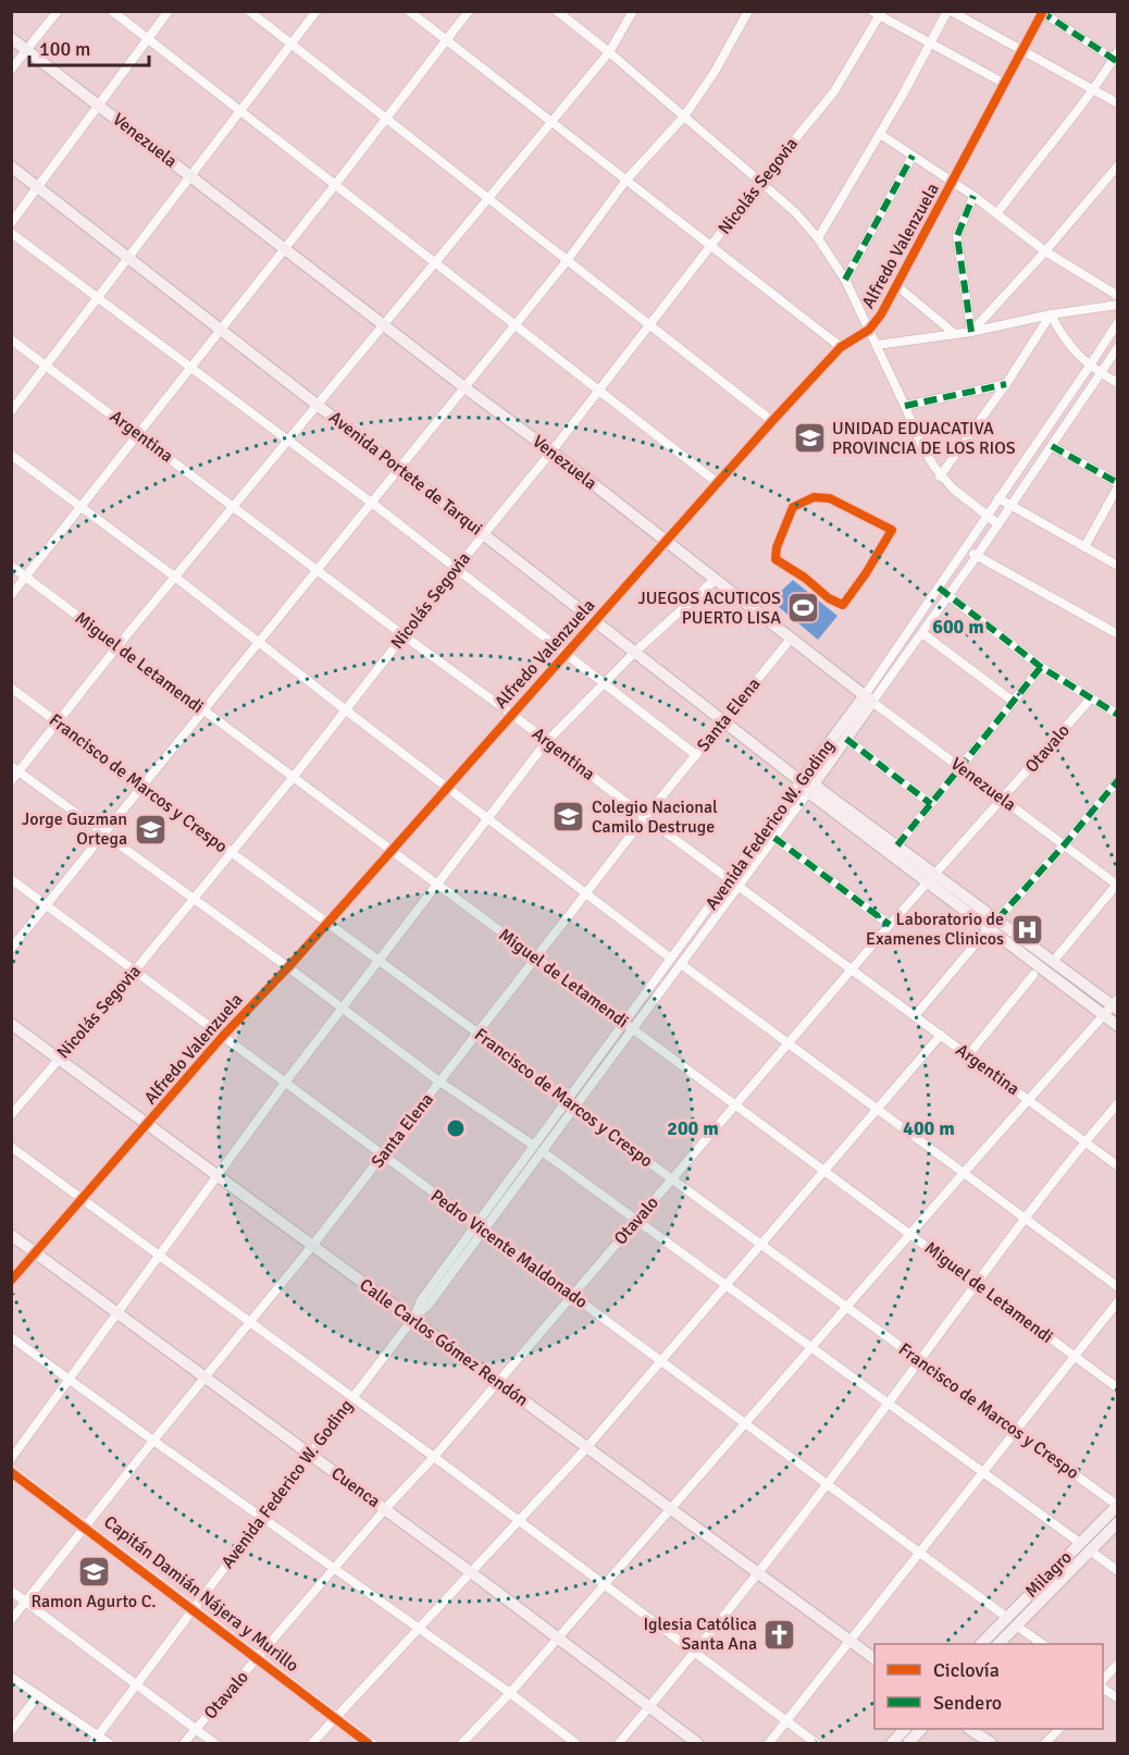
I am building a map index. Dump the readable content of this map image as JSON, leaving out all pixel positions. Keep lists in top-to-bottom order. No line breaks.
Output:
{"streets":{"main road":["Venezuela","Avenida Portete de Tarqui","Avenida Federico W. Goding","Calle Carlos Gómez Rendón","Cuenca","Milagro"],"street":["Nicolás Segovia","Alfredo Valenzuela","Argentina","Miguel de Letamendi","Santa Elena","Otavalo","Francisco de Marcos y Crespo","Pedro Vicente Maldonado","Capitán Damián Nájera y Murillo"]},"crossings":[["Venezuela","Nicolás Segovia"],["Venezuela","Alfredo Valenzuela"],["Venezuela","Santa Elena"],["Venezuela","Otavalo"],["Venezuela","Avenida Federico W. Goding"],["Nicolás Segovia","Argentina"],["Nicolás Segovia","Avenida Portete de Tarqui"],["Nicolás Segovia","Miguel de Letamendi"],["Nicolás Segovia","Francisco de Marcos y Crespo"],["Nicolás Segovia","Pedro Vicente Maldonado"],["Nicolás Segovia","Calle Carlos Gómez Rendón"],["Alfredo Valenzuela","Argentina"],["Alfredo Valenzuela","Avenida Portete de Tarqui"],["Alfredo Valenzuela","Miguel de Letamendi"],["Alfredo Valenzuela","Francisco de Marcos y Crespo"],["Alfredo Valenzuela","Pedro Vicente Maldonado"],["Alfredo Valenzuela","Calle Carlos Gómez Rendón"],["Alfredo Valenzuela","Cuenca"],["Argentina","Santa Elena"],["Argentina","Otavalo"],["Argentina","Avenida Federico W. Goding"],["Avenida Portete de Tarqui","Santa Elena"],["Avenida Portete de Tarqui","Otavalo"],["Avenida Portete de Tarqui","Avenida Federico W. Goding"],["Miguel de Letamendi","Santa Elena"],["Miguel de Letamendi","Otavalo"],["Miguel de Letamendi","Avenida Federico W. Goding"],["Santa Elena","Francisco de Marcos y Crespo"],["Santa Elena","Pedro Vicente Maldonado"],["Santa Elena","Calle Carlos Gómez Rendón"],["Santa Elena","Cuenca"],["Santa Elena","Capitán Damián Nájera y Murillo"],["Otavalo","Francisco de Marcos y Crespo"],["Otavalo","Pedro Vicente Maldonado"],["Otavalo","Calle Carlos Gómez Rendón"],["Otavalo","Cuenca"],["Otavalo","Capitán Damián Nájera y Murillo"],["Francisco de Marcos y Crespo","Avenida Federico W. Goding"],["Francisco de Marcos y Crespo","Milagro"],["Avenida Federico W. Goding","Pedro Vicente Maldonado"],["Avenida Federico W. Goding","Calle Carlos Gómez Rendón"],["Avenida Federico W. Goding","Cuenca"],["Avenida Federico W. Goding","Capitán Damián Nájera y Murillo"],["Pedro Vicente Maldonado","Milagro"]],"places":{"school or university":["UNIDAD EDUACATIVA PROVINCIA DE LOS RIOS","Colegio Nacional Camilo Destruge","Jorge Guzman Ortega","Ramon Agurto C."],"sports":["JUEGOS ACUTICOS PUERTO LISA"],"hospital":["Laboratorio de Examenes Clinicos"],"church":["Iglesia Católica Santa Ana"]},"legend":["Ciclovía","Sendero"],"scale_bar":"100 m","rings":["600 m","200 m","400 m"]}
